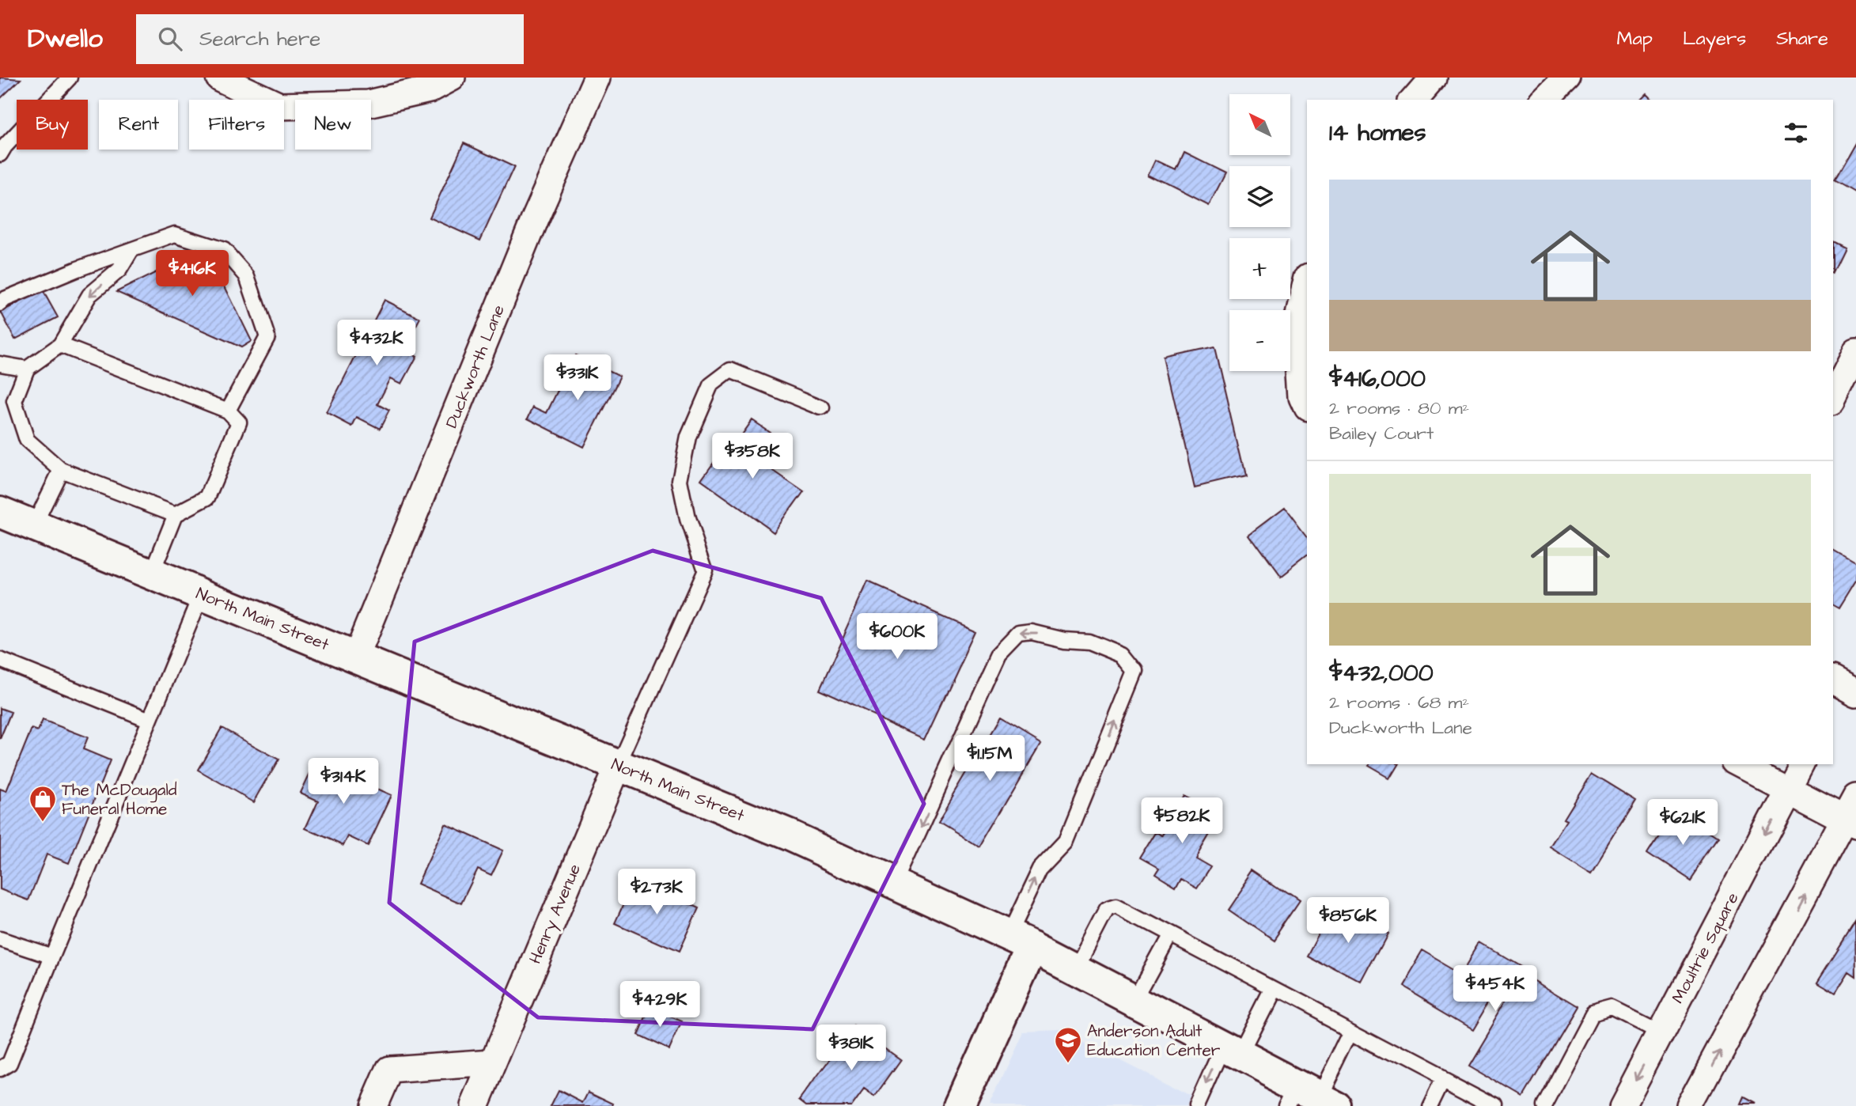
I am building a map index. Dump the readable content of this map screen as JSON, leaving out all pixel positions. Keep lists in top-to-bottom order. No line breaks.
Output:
{"streets":{"main road":["North Main Street"],"street":["Duckworth Lane","Henry Avenue","Moultrie Square"]},"crossings":[["Duckworth Lane","North Main Street"],["North Main Street","Henry Avenue"]],"places":{"shop":["The McDougald Funeral Home"],"school or university":["Anderson Adult Education Center"]},"north":"top left","page":{"header":"Dwello","search":"Search here","nav":["Map","Layers","Share"],"map_buttons":["+","−"],"chip":["Buy","Rent","Filters","New"],"heading":"14 homes","list":[{"name":"$416,000","note":"2 rooms · 80 m² · Bailey Court"},{"name":"$432,000","note":"2 rooms · 68 m² · Duckworth Lane"}],"price":["$416K","$432K","$331K","$358K","$600K","$1.15M","$314K","$582K","$621K","$273K","$856K","$454K","$429K","$381K"]}}
